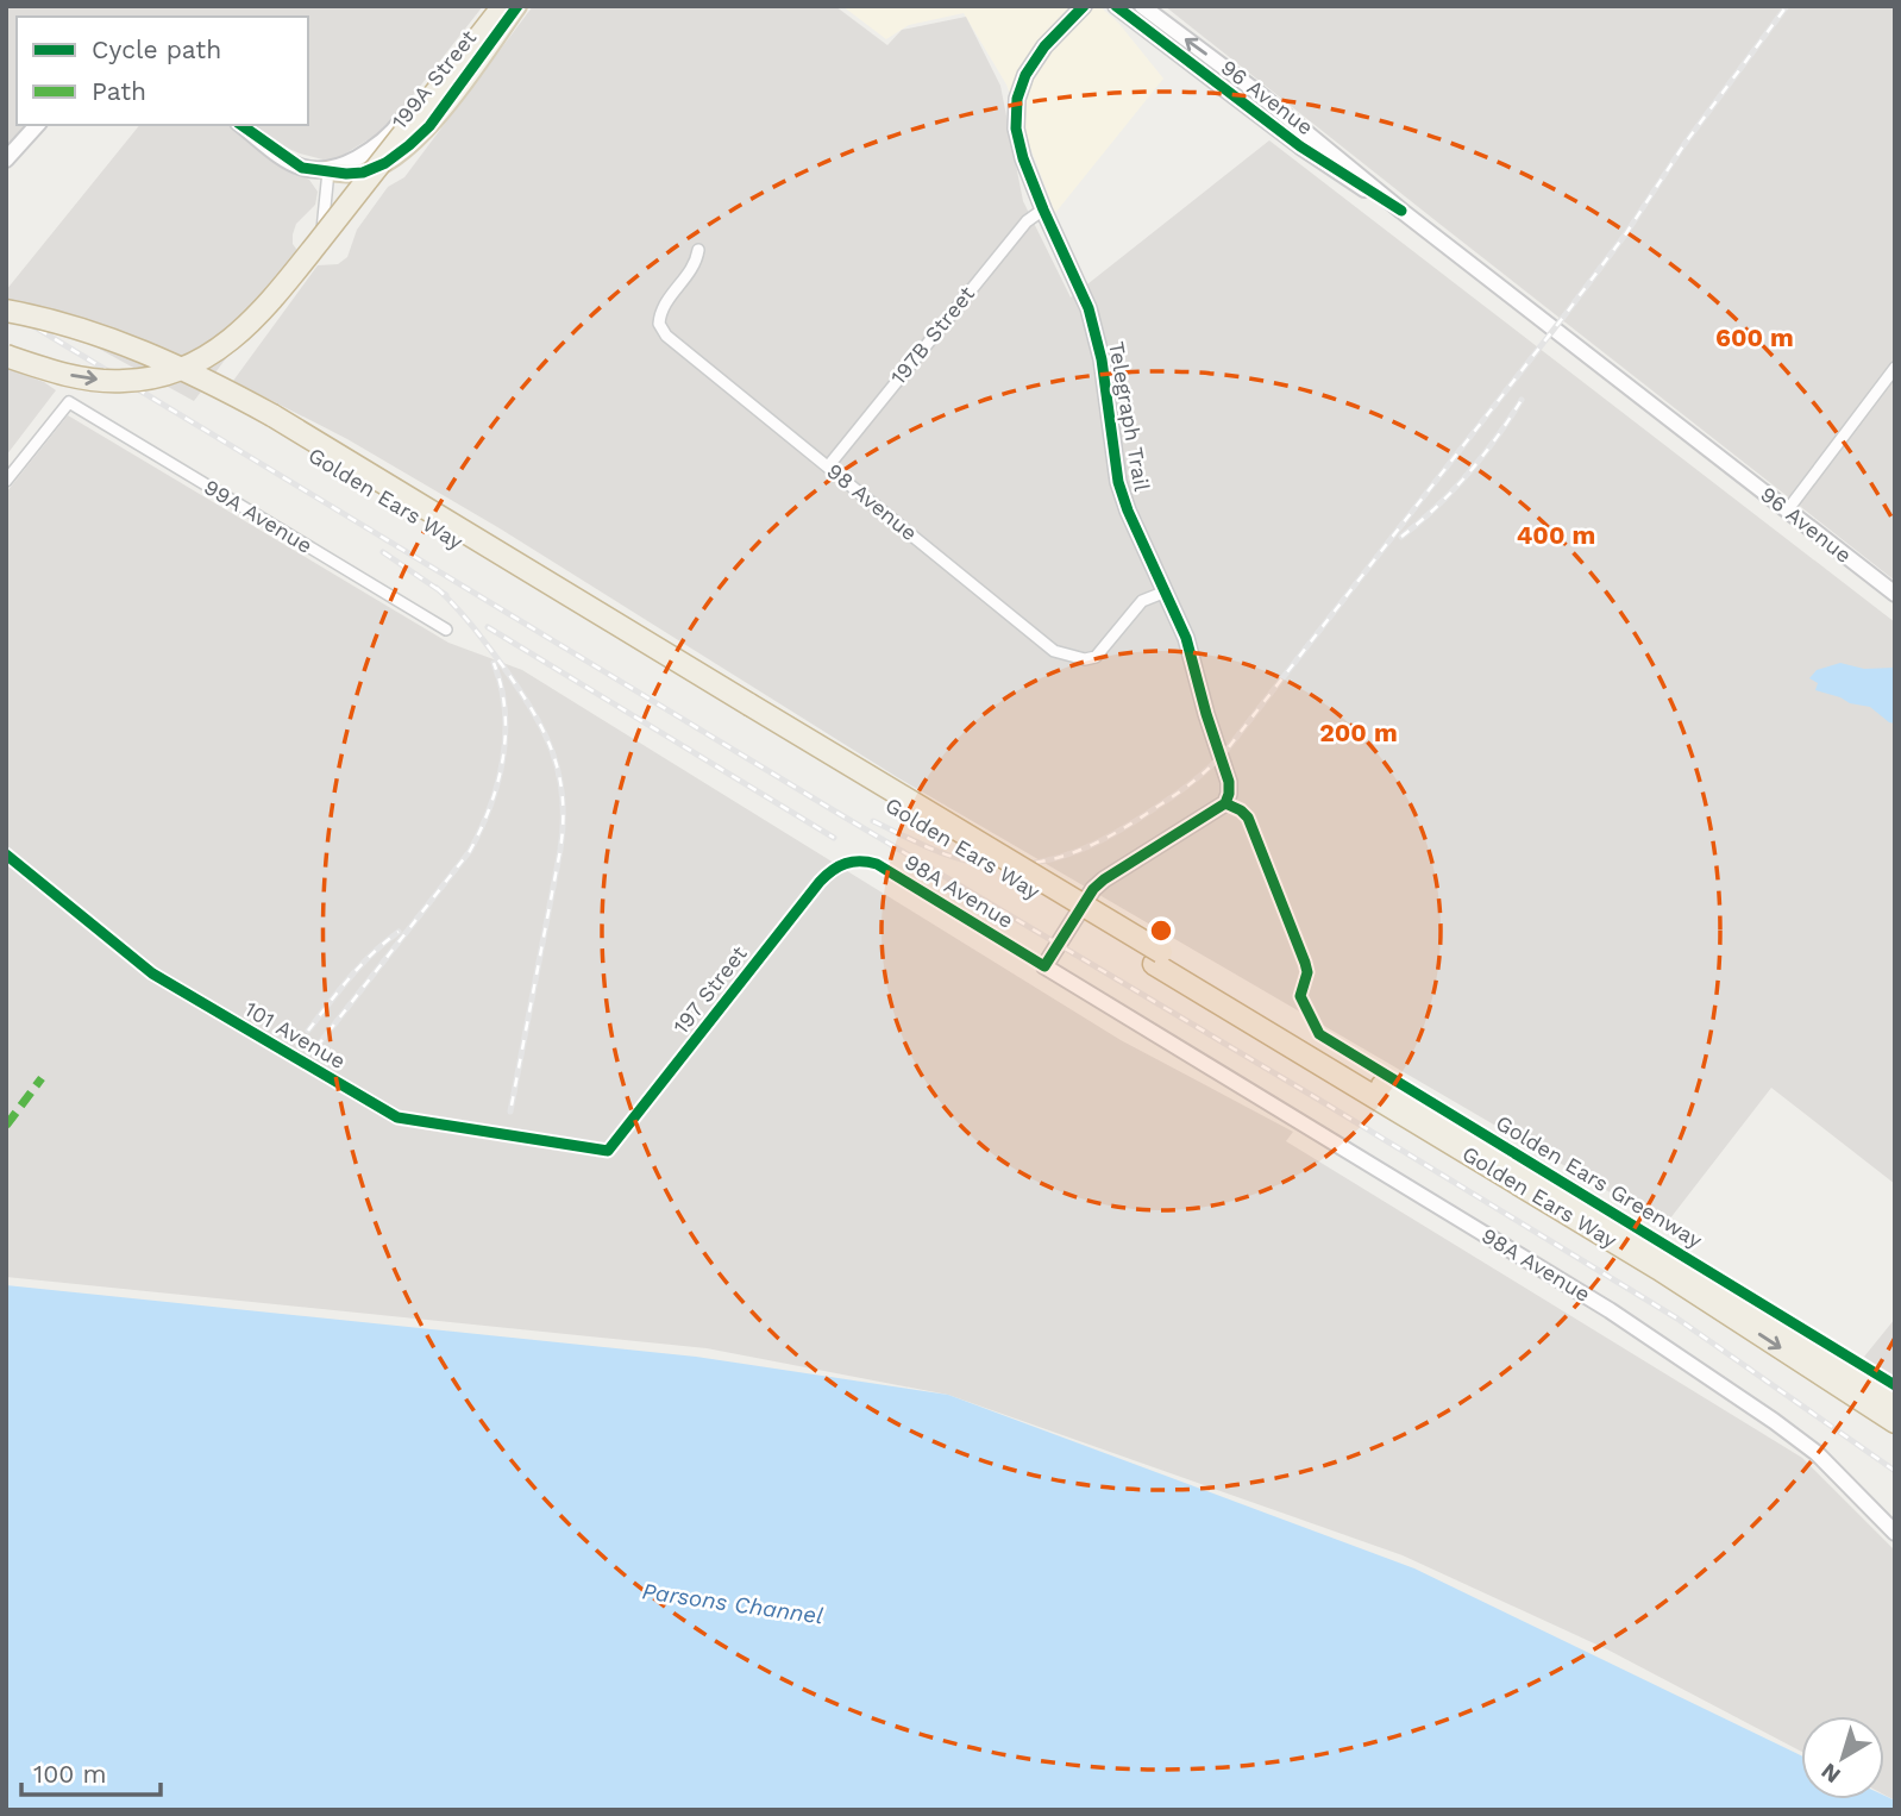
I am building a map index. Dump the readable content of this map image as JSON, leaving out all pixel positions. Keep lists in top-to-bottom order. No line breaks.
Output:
{"streets":{"highway":["Golden Ears Way"],"street":["199A Street","96 Avenue","197B Street","Telegraph Trail","98 Avenue","99A Avenue","98A Avenue","197 Street","101 Avenue"],"cycle path":["Golden Ears Greenway"]},"crossings":[["197B Street","Telegraph Trail"],["197B Street","98 Avenue"],["Telegraph Trail","98 Avenue"],["98A Avenue","197 Street"],["197 Street","101 Avenue"]],"water":["Parsons Channel"],"legend":["Cycle path","Path"],"scale_bar":"100 m","north":"bottom left","rings":["600 m","400 m","200 m"]}
